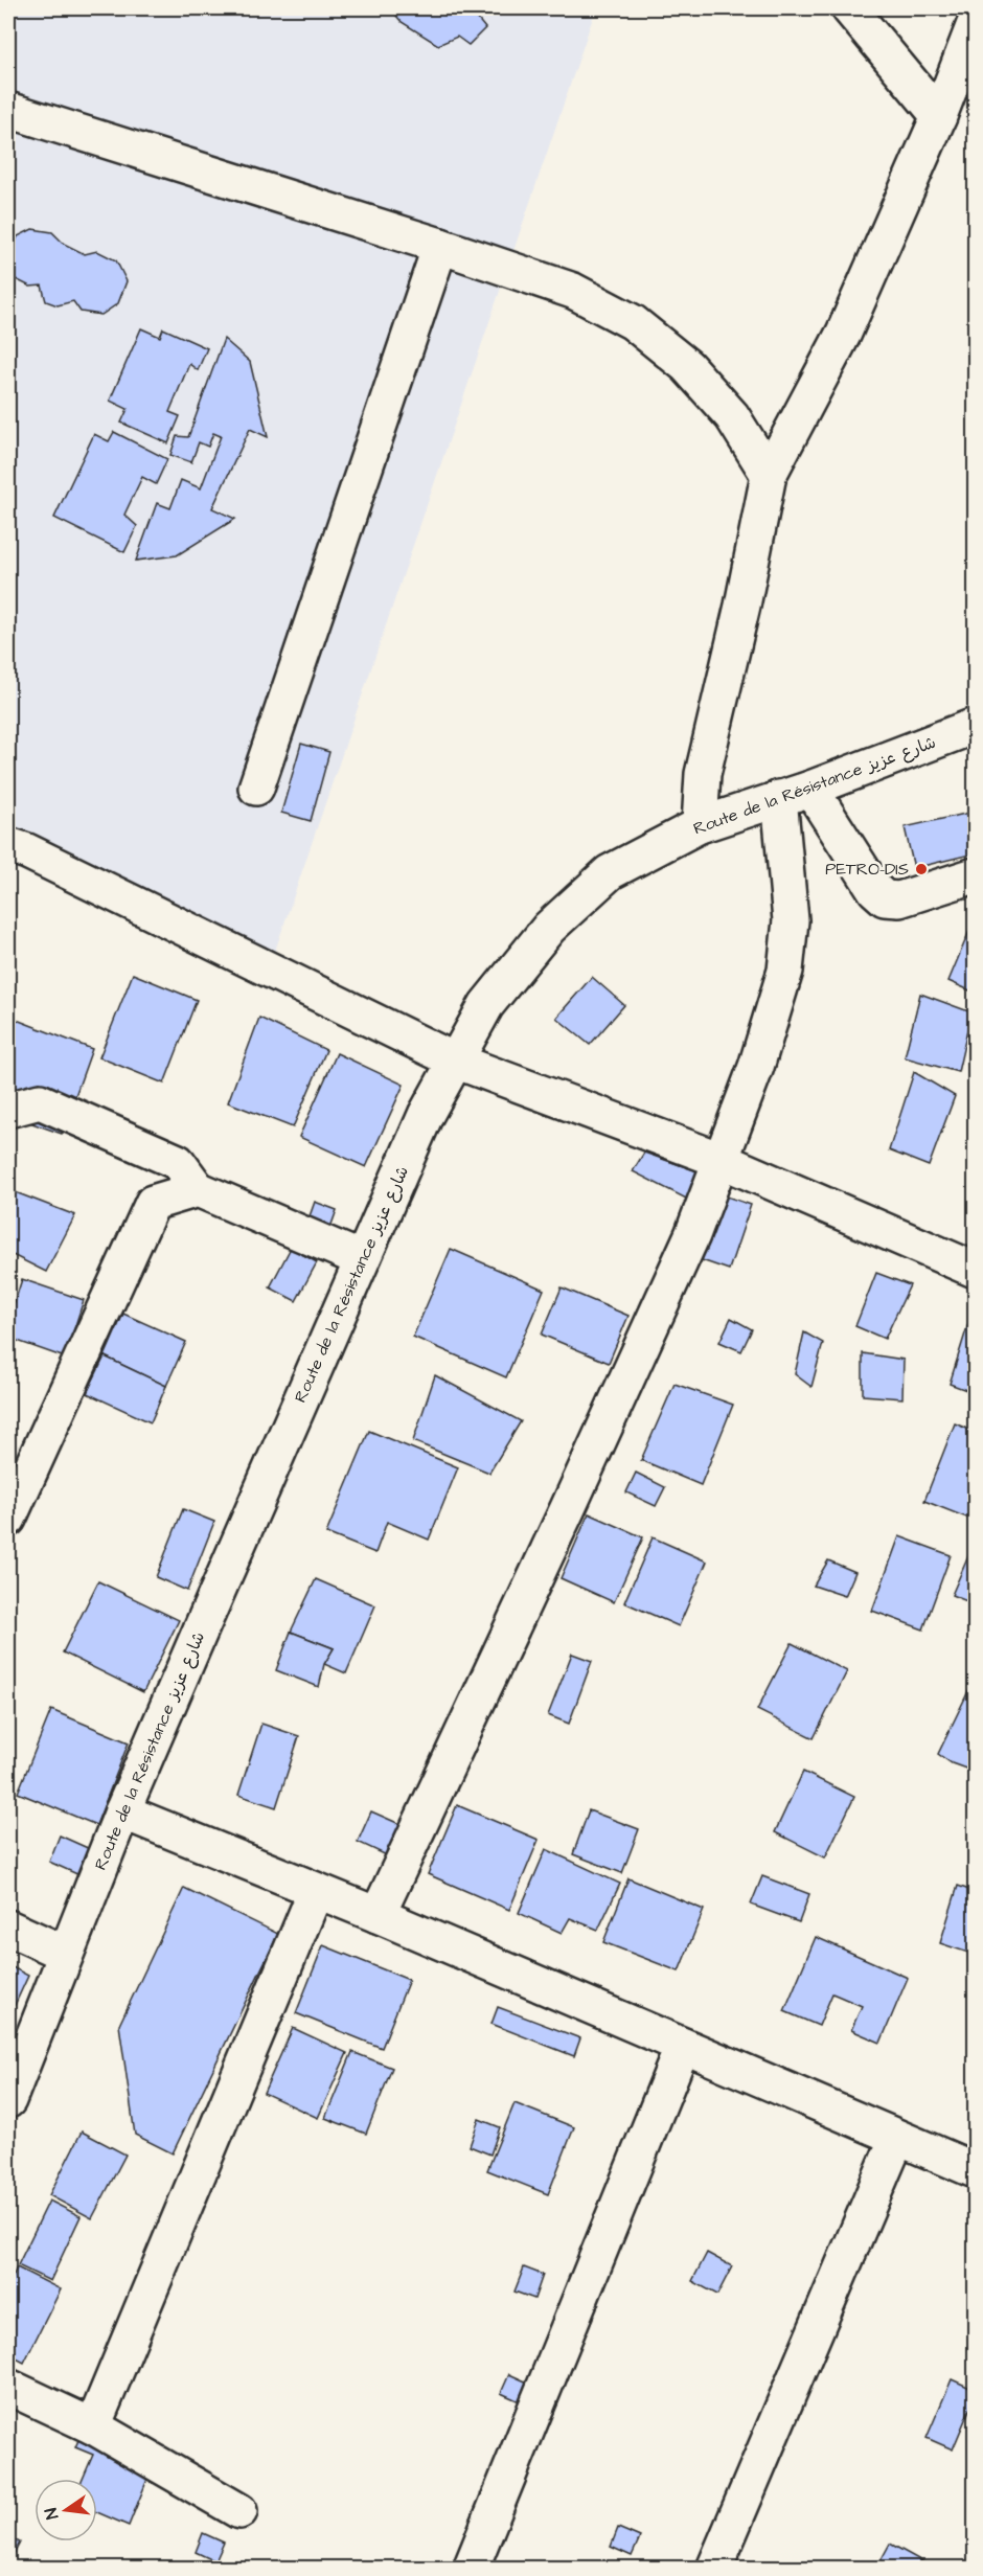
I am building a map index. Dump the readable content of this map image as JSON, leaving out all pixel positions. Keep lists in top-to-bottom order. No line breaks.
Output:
{"streets":{"street":["Route de la Résistance شارع عزيز"]},"places":["PETRO-DIS"],"north":"left"}
